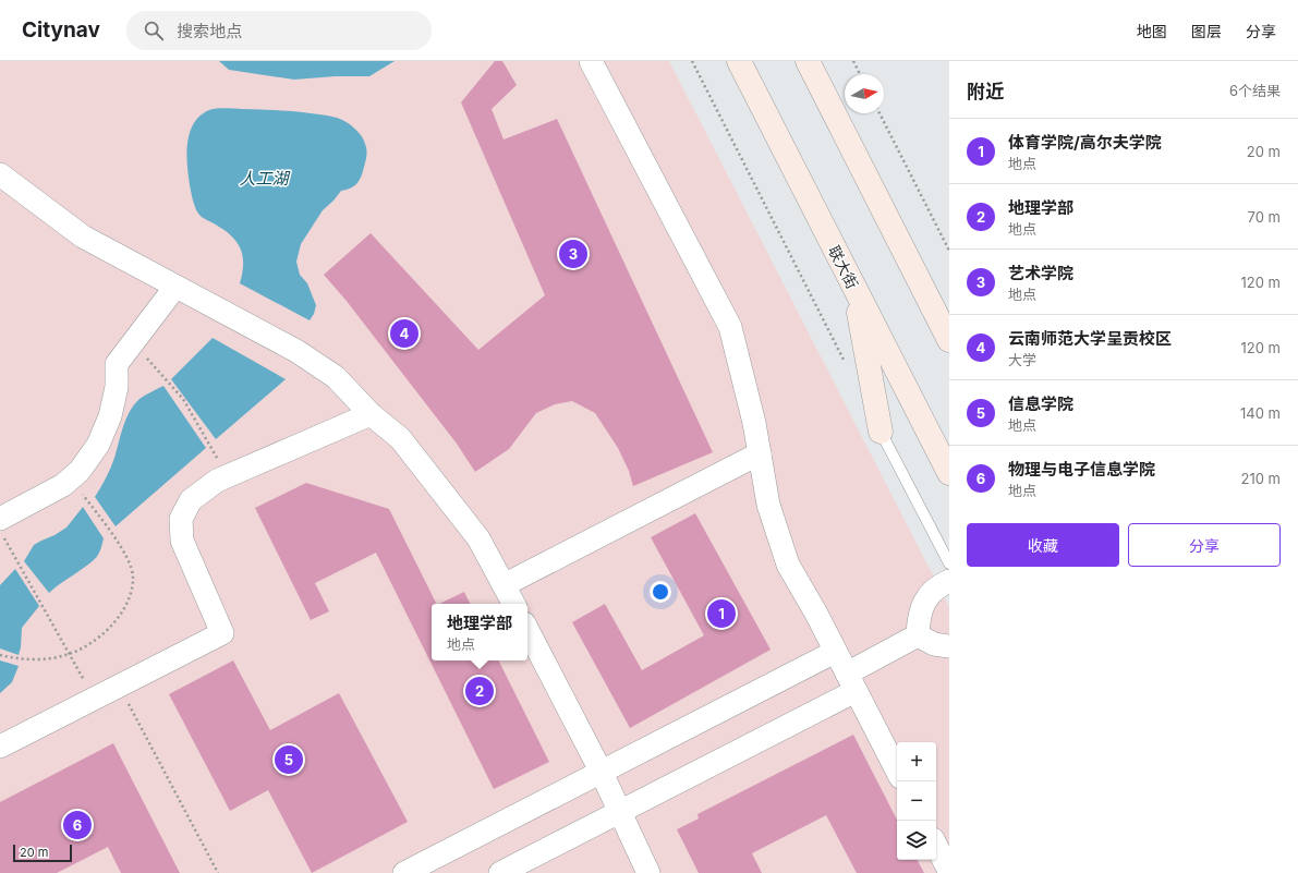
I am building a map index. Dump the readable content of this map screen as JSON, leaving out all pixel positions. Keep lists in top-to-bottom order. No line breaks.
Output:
{"streets":{"main road":["联大街"]},"water":["人工湖"],"scale_bar":"20 m","north":"right","page":{"header":"Citynav","search":"搜索地点","nav":["地图","图层","分享"],"heading":["附近","6个结果"],"list":[{"mark":"1","name":"体育学院/高尔夫学院","note":"地点","value":"20 m"},{"mark":"2","name":"地理学部","note":"地点","value":"70 m"},{"mark":"3","name":"艺术学院","note":"地点","value":"120 m"},{"mark":"4","name":"云南师范大学呈贡校区","note":"大学","value":"120 m"},{"mark":"5","name":"信息学院","note":"地点","value":"140 m"},{"mark":"6","name":"物理与电子信息学院","note":"地点","value":"210 m"}],"pins":["3","4","1","2","5","6"],"buttons":["收藏","分享"],"popup":["地理学部","地点"],"map_buttons":["+","−"],"scale":"20 m"}}
